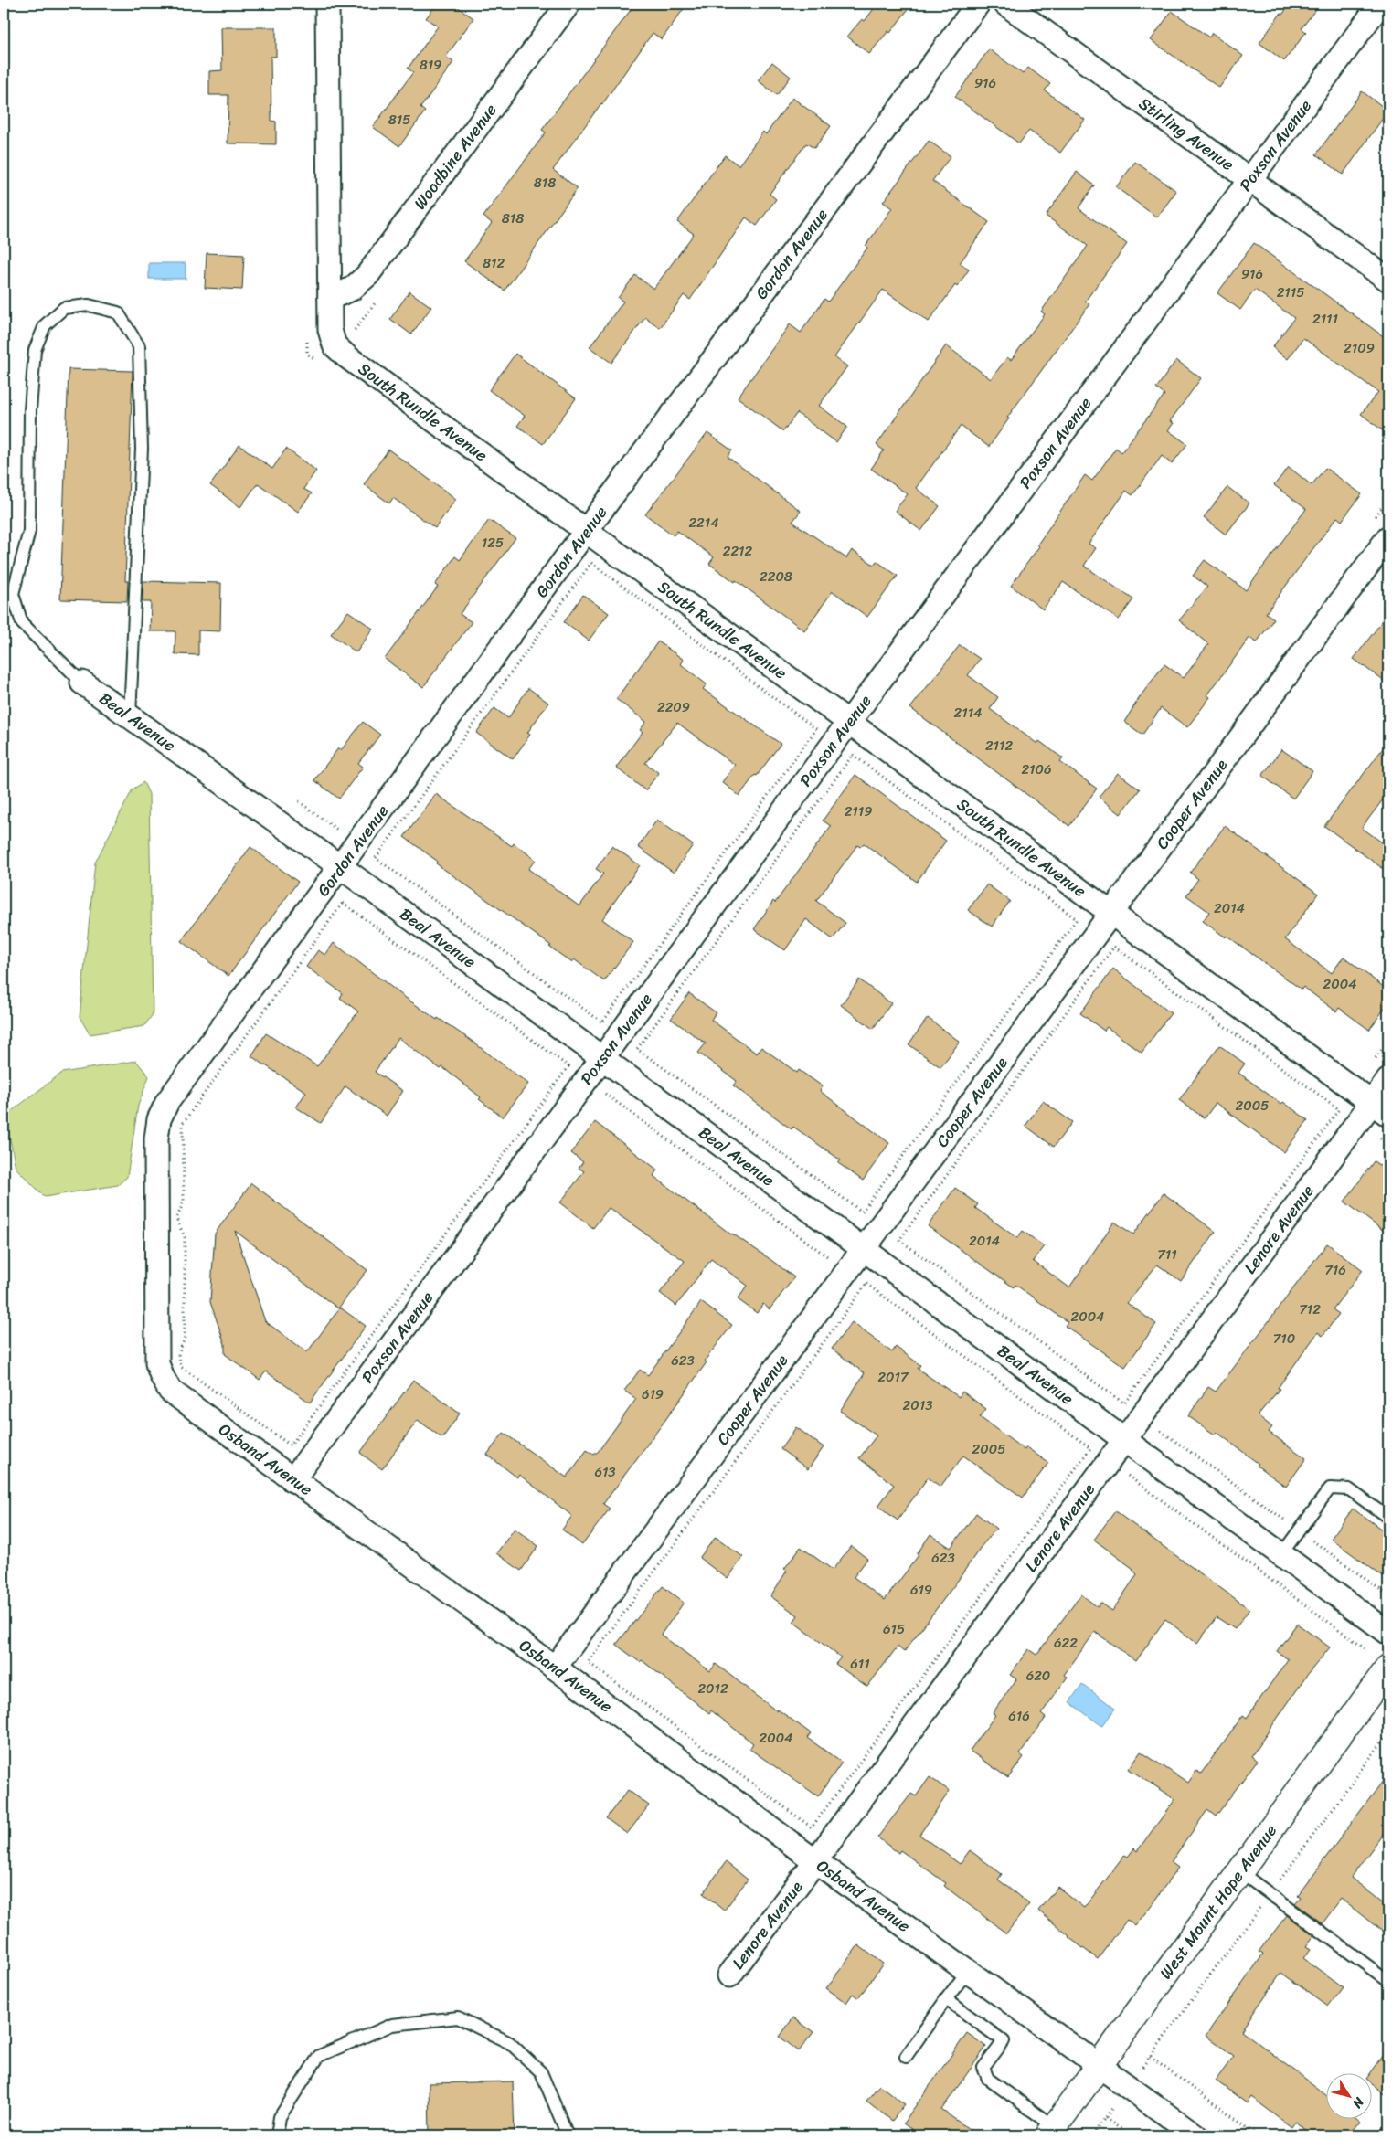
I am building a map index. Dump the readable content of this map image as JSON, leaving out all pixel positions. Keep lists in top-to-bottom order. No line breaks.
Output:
{"streets":{"street":["Stirling Avenue","Poxson Avenue","Woodbine Avenue","Gordon Avenue","South Rundle Avenue","Beal Avenue","Cooper Avenue","Lenore Avenue","Osband Avenue","West Mount Hope Avenue"]},"crossings":[["Stirling Avenue","Poxson Avenue"],["Poxson Avenue","South Rundle Avenue"],["Poxson Avenue","Beal Avenue"],["Poxson Avenue","Osband Avenue"],["Woodbine Avenue","South Rundle Avenue"],["Gordon Avenue","South Rundle Avenue"],["Gordon Avenue","Beal Avenue"],["Gordon Avenue","Osband Avenue"],["South Rundle Avenue","Cooper Avenue"],["South Rundle Avenue","Lenore Avenue"],["Beal Avenue","Cooper Avenue"],["Beal Avenue","Lenore Avenue"],["Cooper Avenue","Osband Avenue"],["Lenore Avenue","Osband Avenue"],["Osband Avenue","West Mount Hope Avenue"]],"house_numbers":["819","916","815","818","818","812","916","2115","2111","2109","2214","125","2212","2208","2209","2114","2112","2106","2119","2014","2004","2005","2014","711","716","712","2004","710","623","2017","619","2013","2005","613","623","619","615","622","611","620","2012","616","2004"],"north":"bottom right"}
